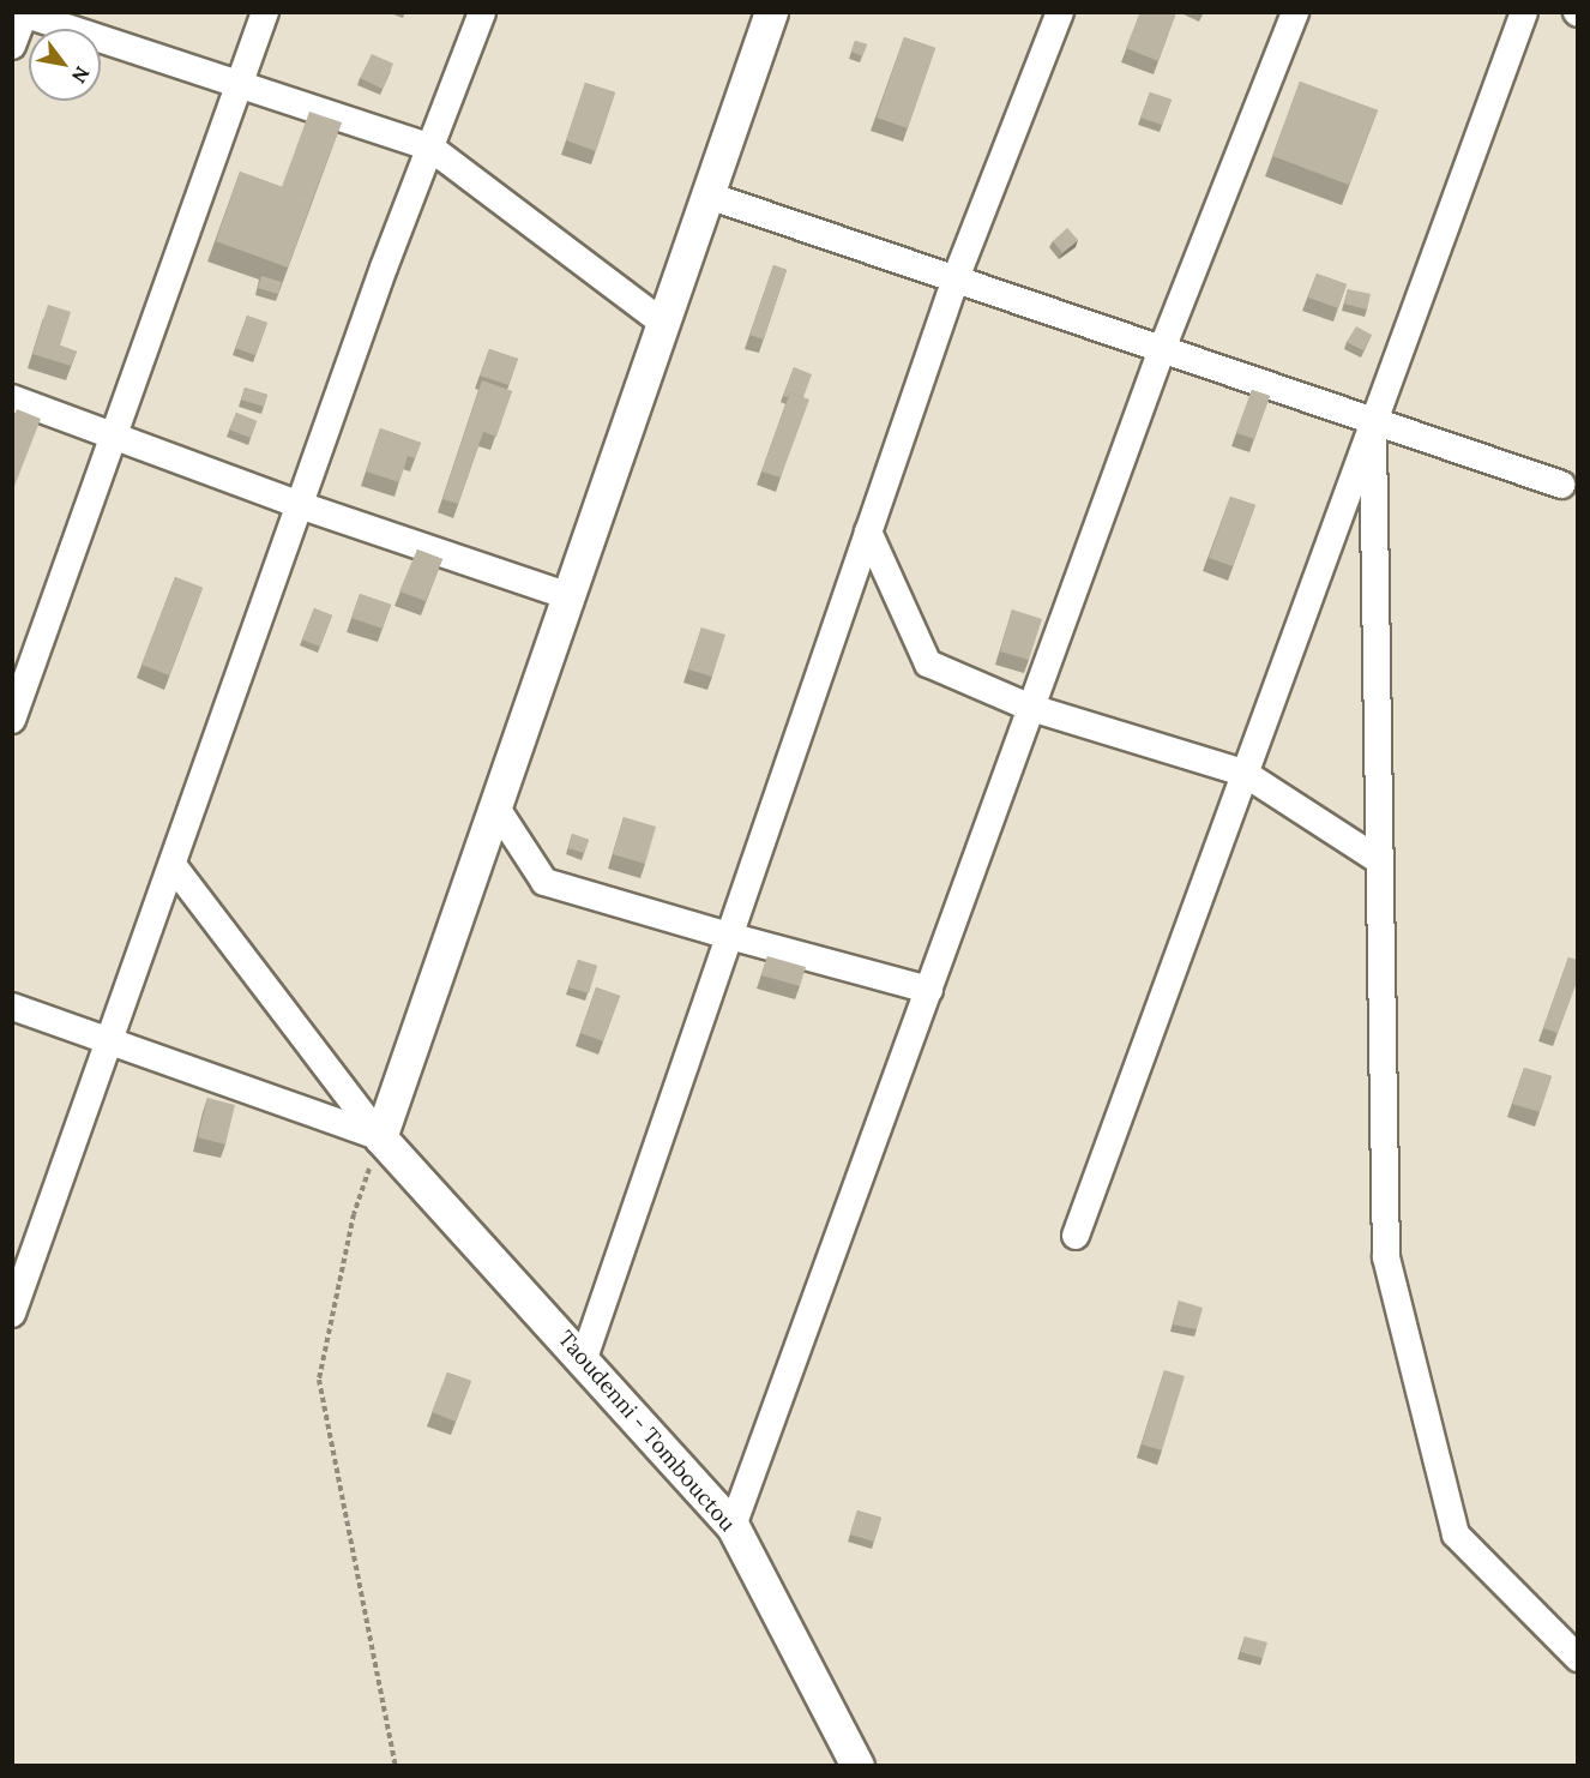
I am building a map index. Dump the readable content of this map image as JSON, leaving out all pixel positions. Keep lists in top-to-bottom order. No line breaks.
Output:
{"streets":{"street":["Taoudenni - Tombouctou"]},"north":"bottom right"}
